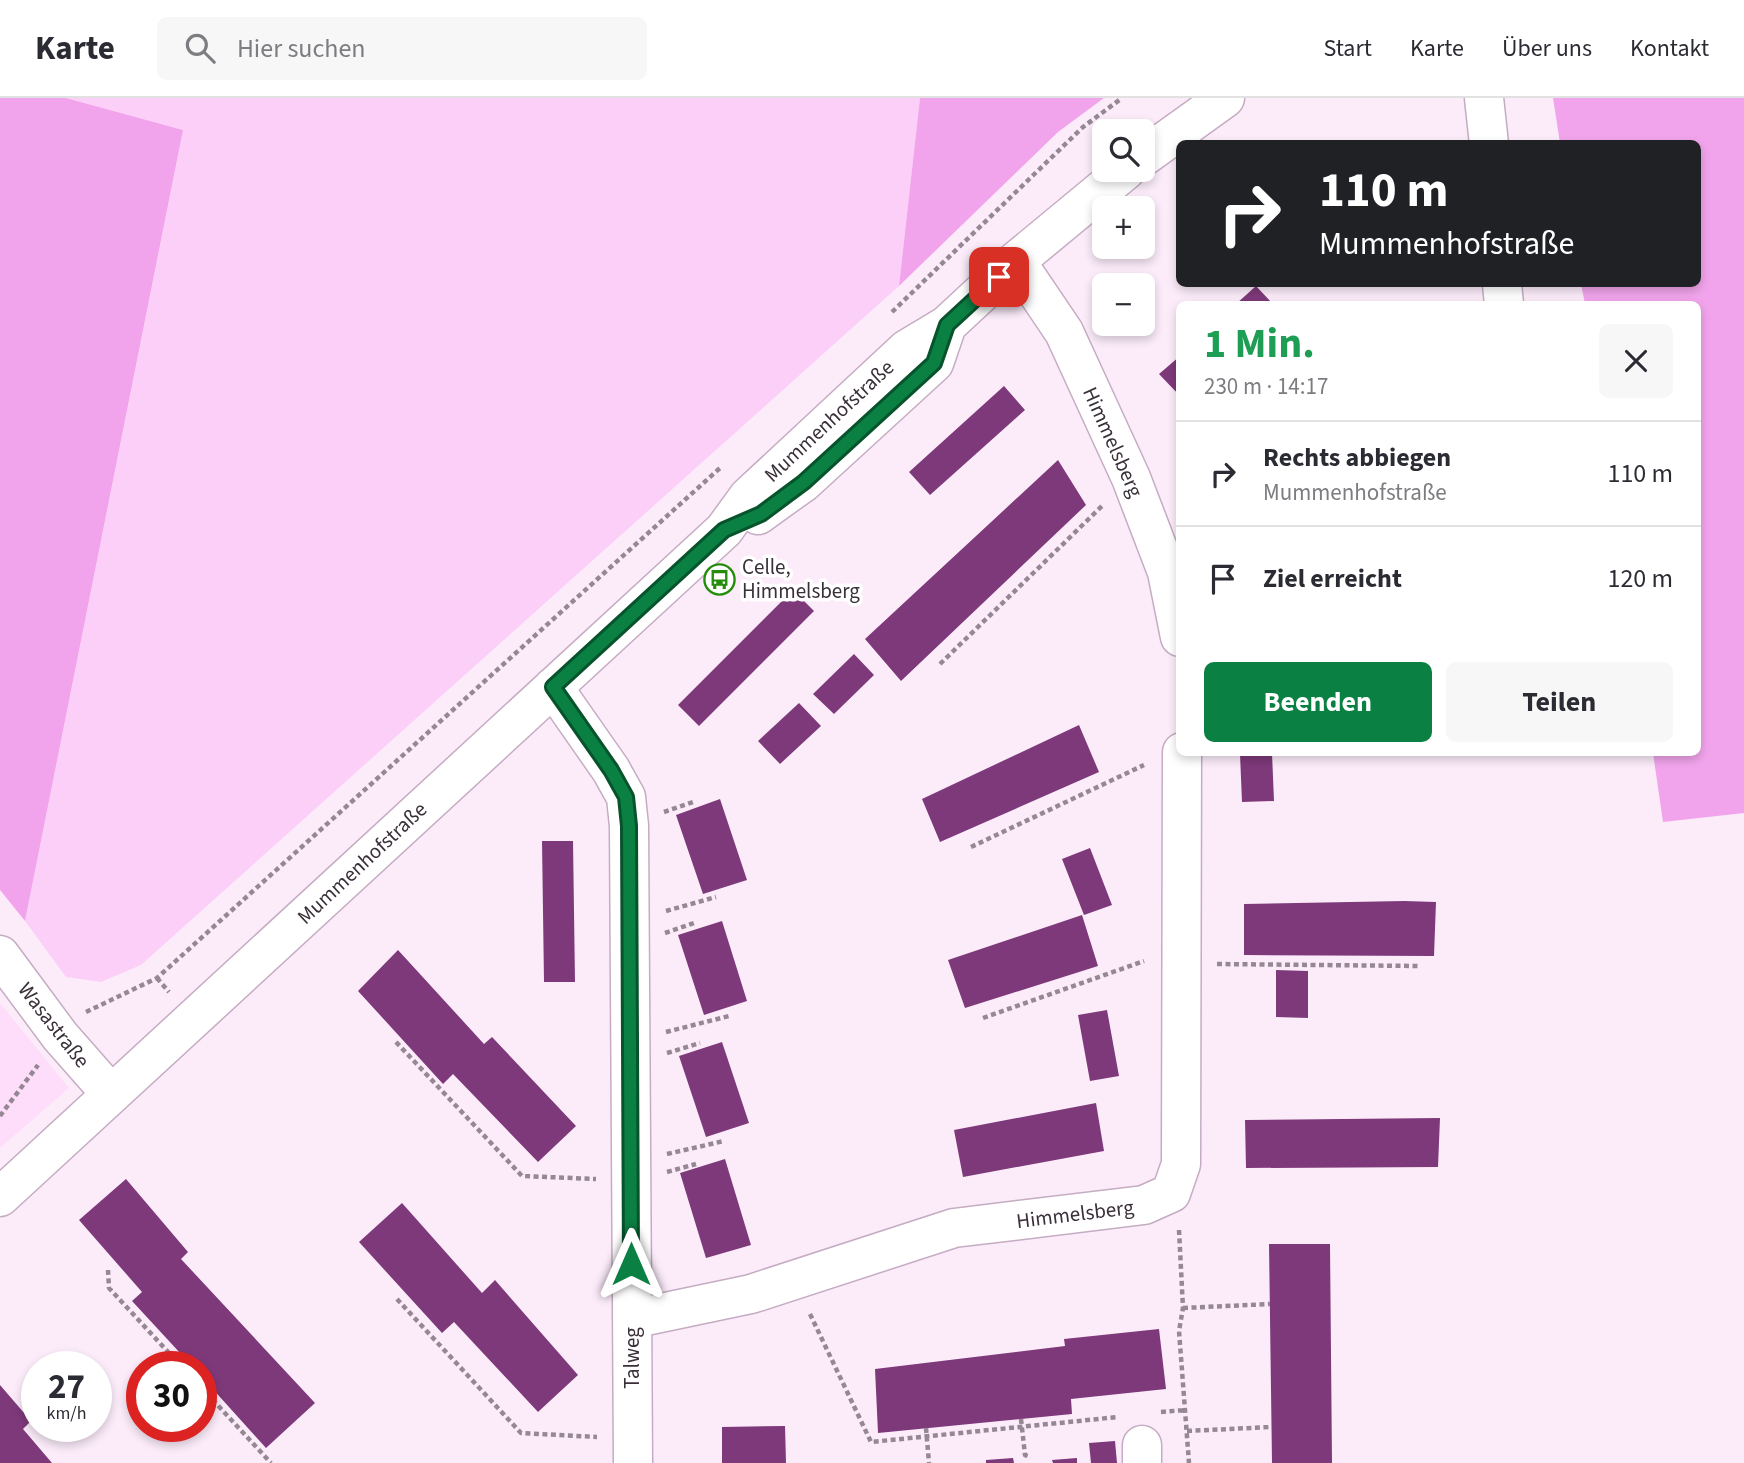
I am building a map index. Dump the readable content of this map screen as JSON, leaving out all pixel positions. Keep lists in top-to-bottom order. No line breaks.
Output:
{"streets":{"street":["Mummenhofstraße","Himmelsberg","Wasastraße","Talweg"]},"crossings":[["Mummenhofstraße","Himmelsberg"],["Mummenhofstraße","Wasastraße"],["Mummenhofstraße","Talweg"],["Himmelsberg","Talweg"]],"places":{"bus stop":["Celle, Himmelsberg"]},"page":{"header":"Karte","search":"Hier suchen","nav":["Start","Karte","Über uns","Kontakt"],"map_buttons":["+","−"],"turn":["110 m","Mummenhofstraße"],"heading":["1 Min.","230 m · 14:17"],"list":[{"name":"Rechts abbiegen","note":"Mummenhofstraße","value":"110 m"},{"name":"Ziel erreicht","value":"120 m"}],"buttons":["Beenden","Teilen"],"speed":"27 km/h","limit":"30"}}
